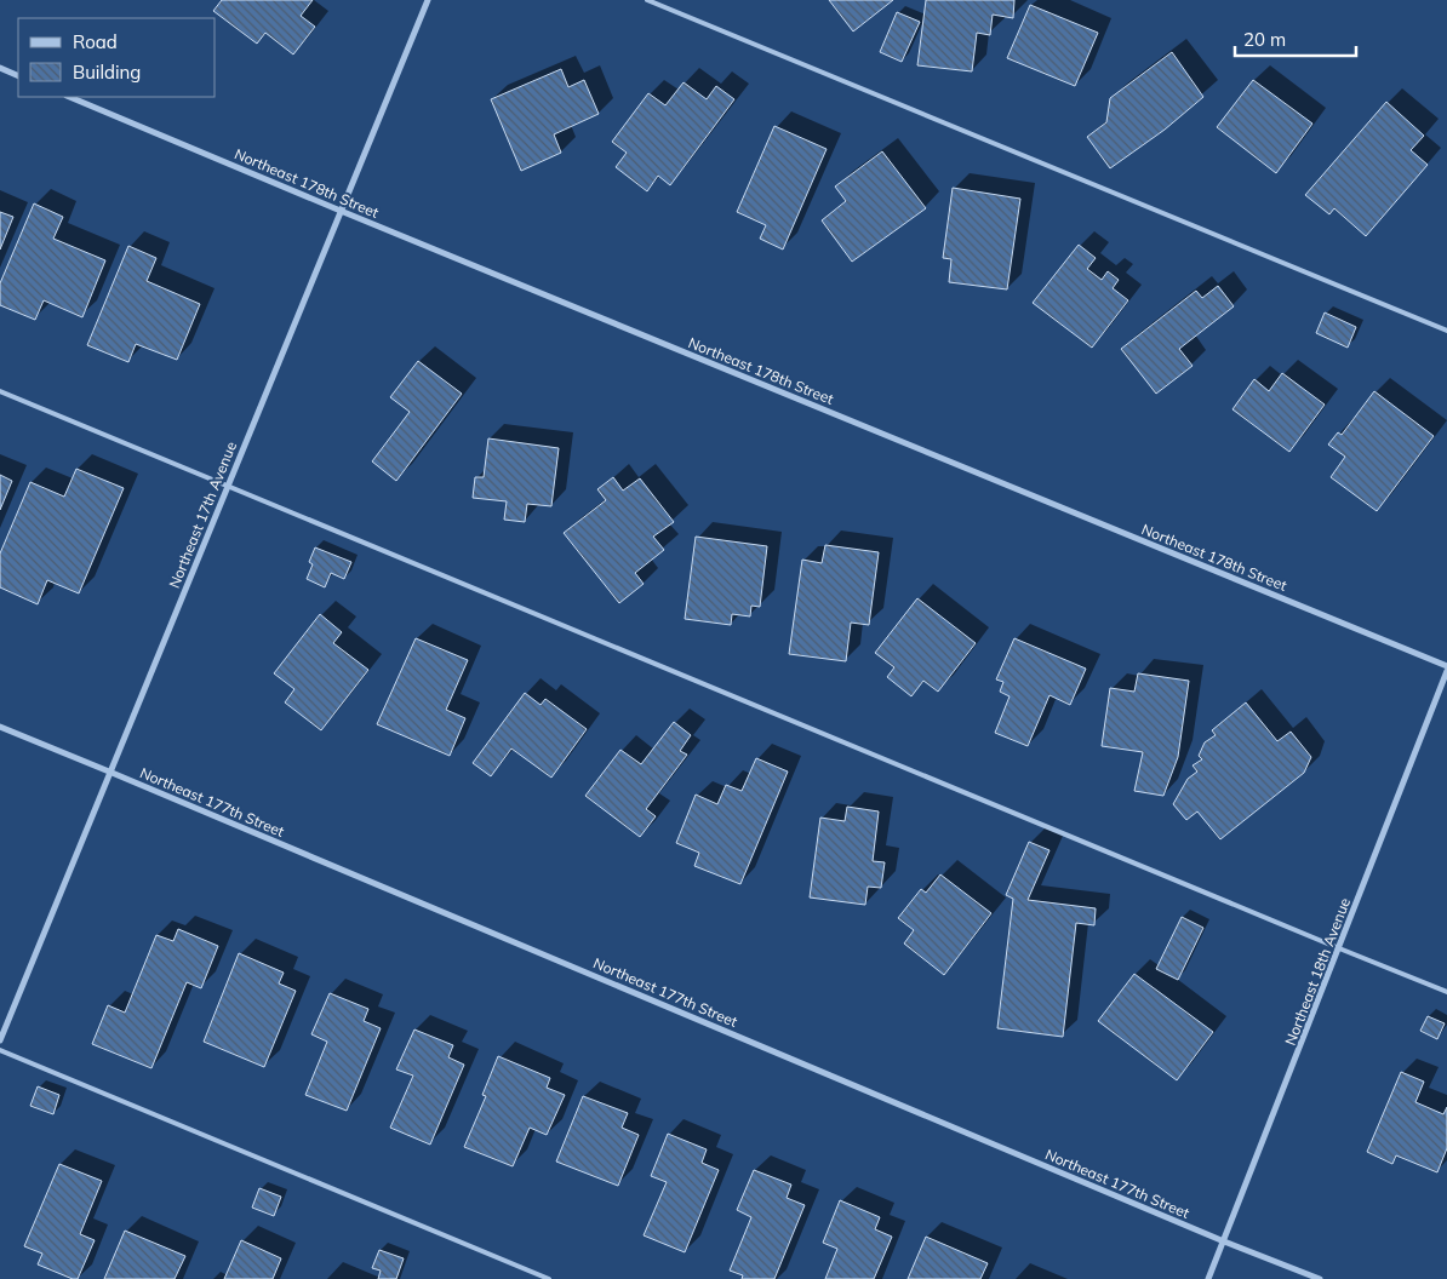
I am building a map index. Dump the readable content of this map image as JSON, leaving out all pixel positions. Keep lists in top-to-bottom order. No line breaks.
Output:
{"streets":{"street":["Northeast 178th Street","Northeast 17th Avenue","Northeast 177th Street","Northeast 18th Avenue"]},"crossings":[["Northeast 178th Street","Northeast 17th Avenue"],["Northeast 17th Avenue","Northeast 177th Street"],["Northeast 177th Street","Northeast 18th Avenue"]],"legend":["Road","Building"],"scale_bar":"20 m"}
